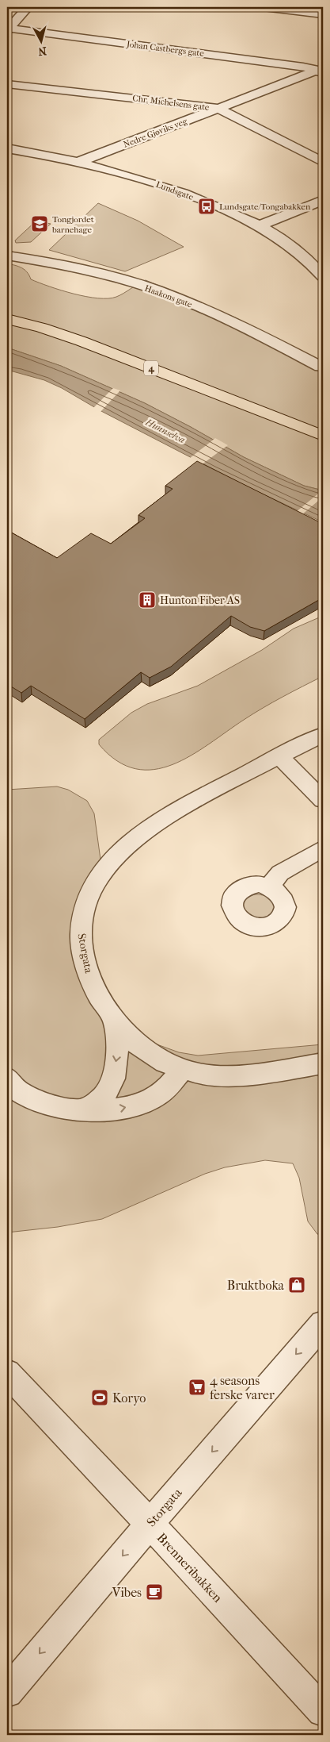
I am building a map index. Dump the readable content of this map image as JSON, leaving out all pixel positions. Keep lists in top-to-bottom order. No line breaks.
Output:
{"streets":{"highway":["4"],"street":["Johan Castbergs gate","Chr. Michelsens gate","Nedre Gjøviks veg","Lundsgate","Haakons gate","Storgata","Brenneribakken"]},"crossings":[["Johan Castbergs gate","Nedre Gjøviks veg"],["Chr. Michelsens gate","Nedre Gjøviks veg"],["Nedre Gjøviks veg","Lundsgate"],["Storgata","Brenneribakken"]],"one_way":["Storgata"],"water":["Hunnselva"],"places":{"bus stop":["Lundsgate/Tongabakken"],"school or university":["Tongjordet barnehage"],"building":["Hunton Fiber AS"],"shop":["Bruktboka"],"supermarket":["4 seasons ferske varer"],"sports":["Koryo"],"cafe":["Vibes"]},"north":"bottom"}
